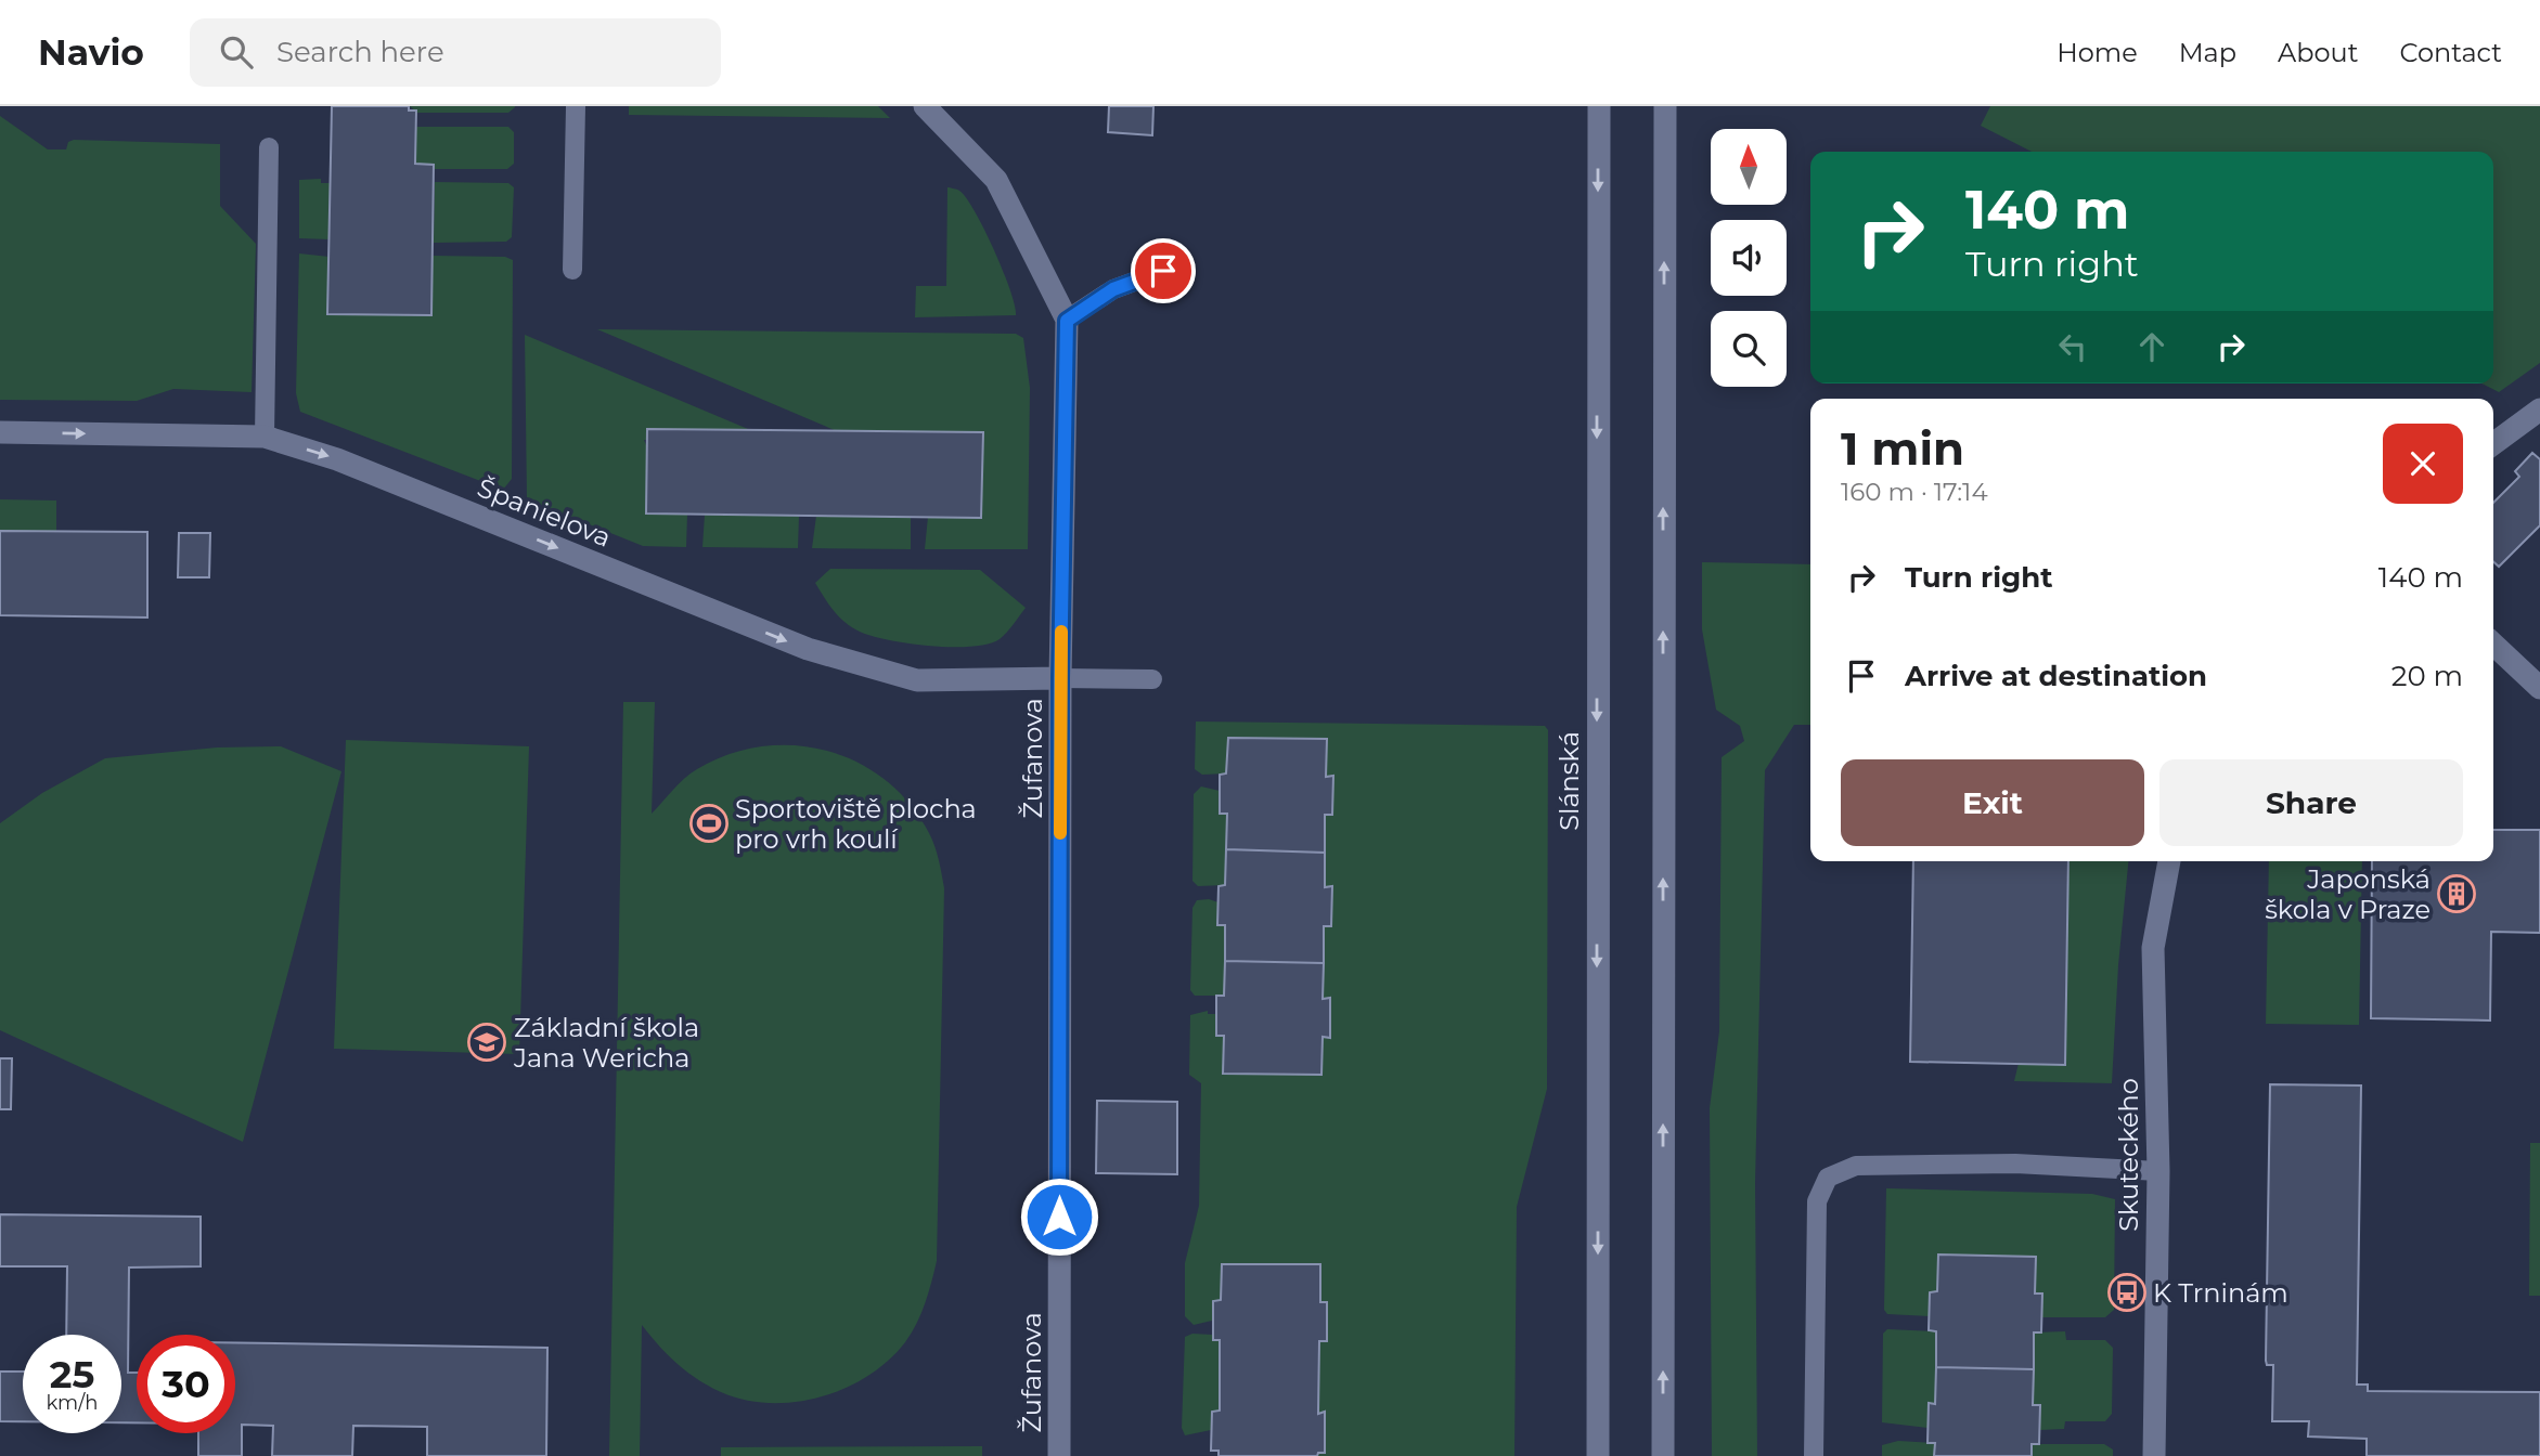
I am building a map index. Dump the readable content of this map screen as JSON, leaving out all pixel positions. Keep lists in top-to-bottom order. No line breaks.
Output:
{"streets":{"street":["Španielova","Žufanova","Slánská","Skuteckého"]},"crossings":[["Španielova","Žufanova"]],"one_way":["Španielova"],"places":{"sports":["Sportoviště plocha pro vrh koulí"],"building":["Japonská škola v Praze"],"school or university":["Základní škola Jana Wericha"],"bus stop":["K Trninám"]},"north":"top","page":{"header":"Navio","search":"Search here","nav":["Home","Map","About","Contact"],"turn":["140 m","Turn right"],"heading":["1 min","160 m · 17:14"],"list":[{"name":"Turn right","value":"140 m"},{"name":"Arrive at destination","value":"20 m"}],"buttons":["Exit","Share"],"speed":"25 km/h","limit":"30"}}
